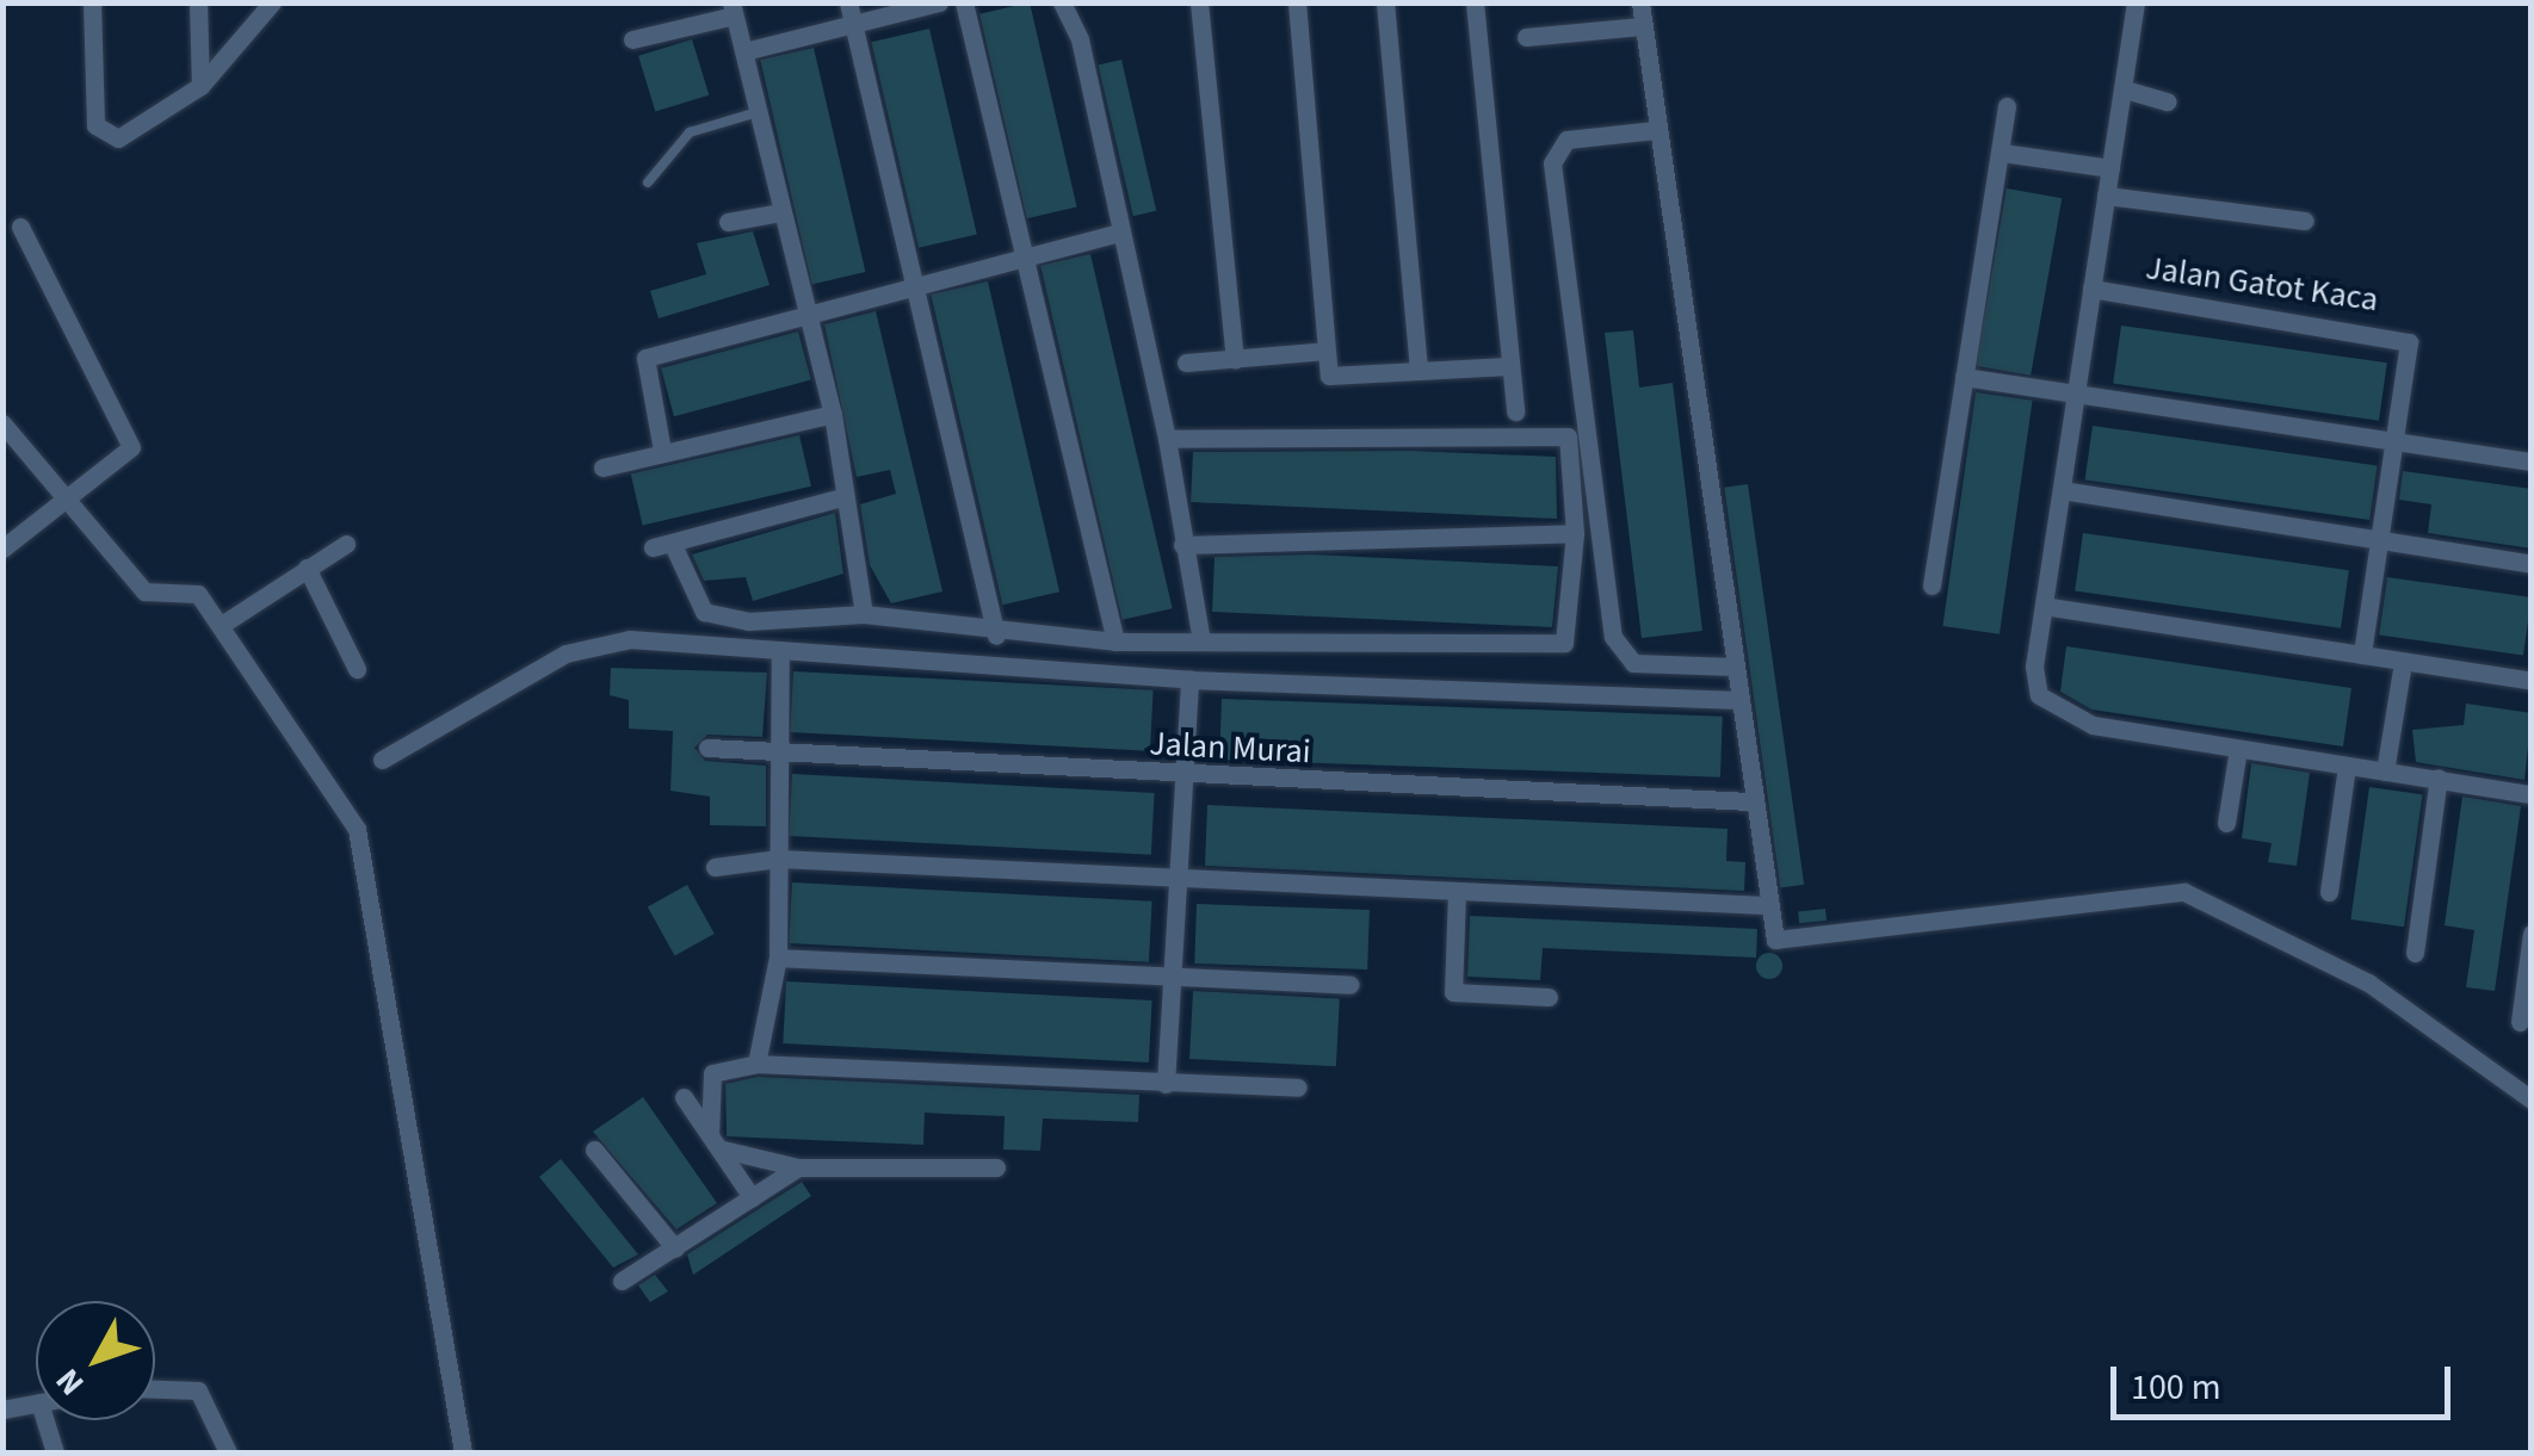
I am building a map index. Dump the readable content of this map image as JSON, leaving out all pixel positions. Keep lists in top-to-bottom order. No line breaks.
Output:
{"streets":{"street":["Jalan Gatot Kaca","Jalan Murai"]},"scale_bar":"100 m","north":"bottom left"}
